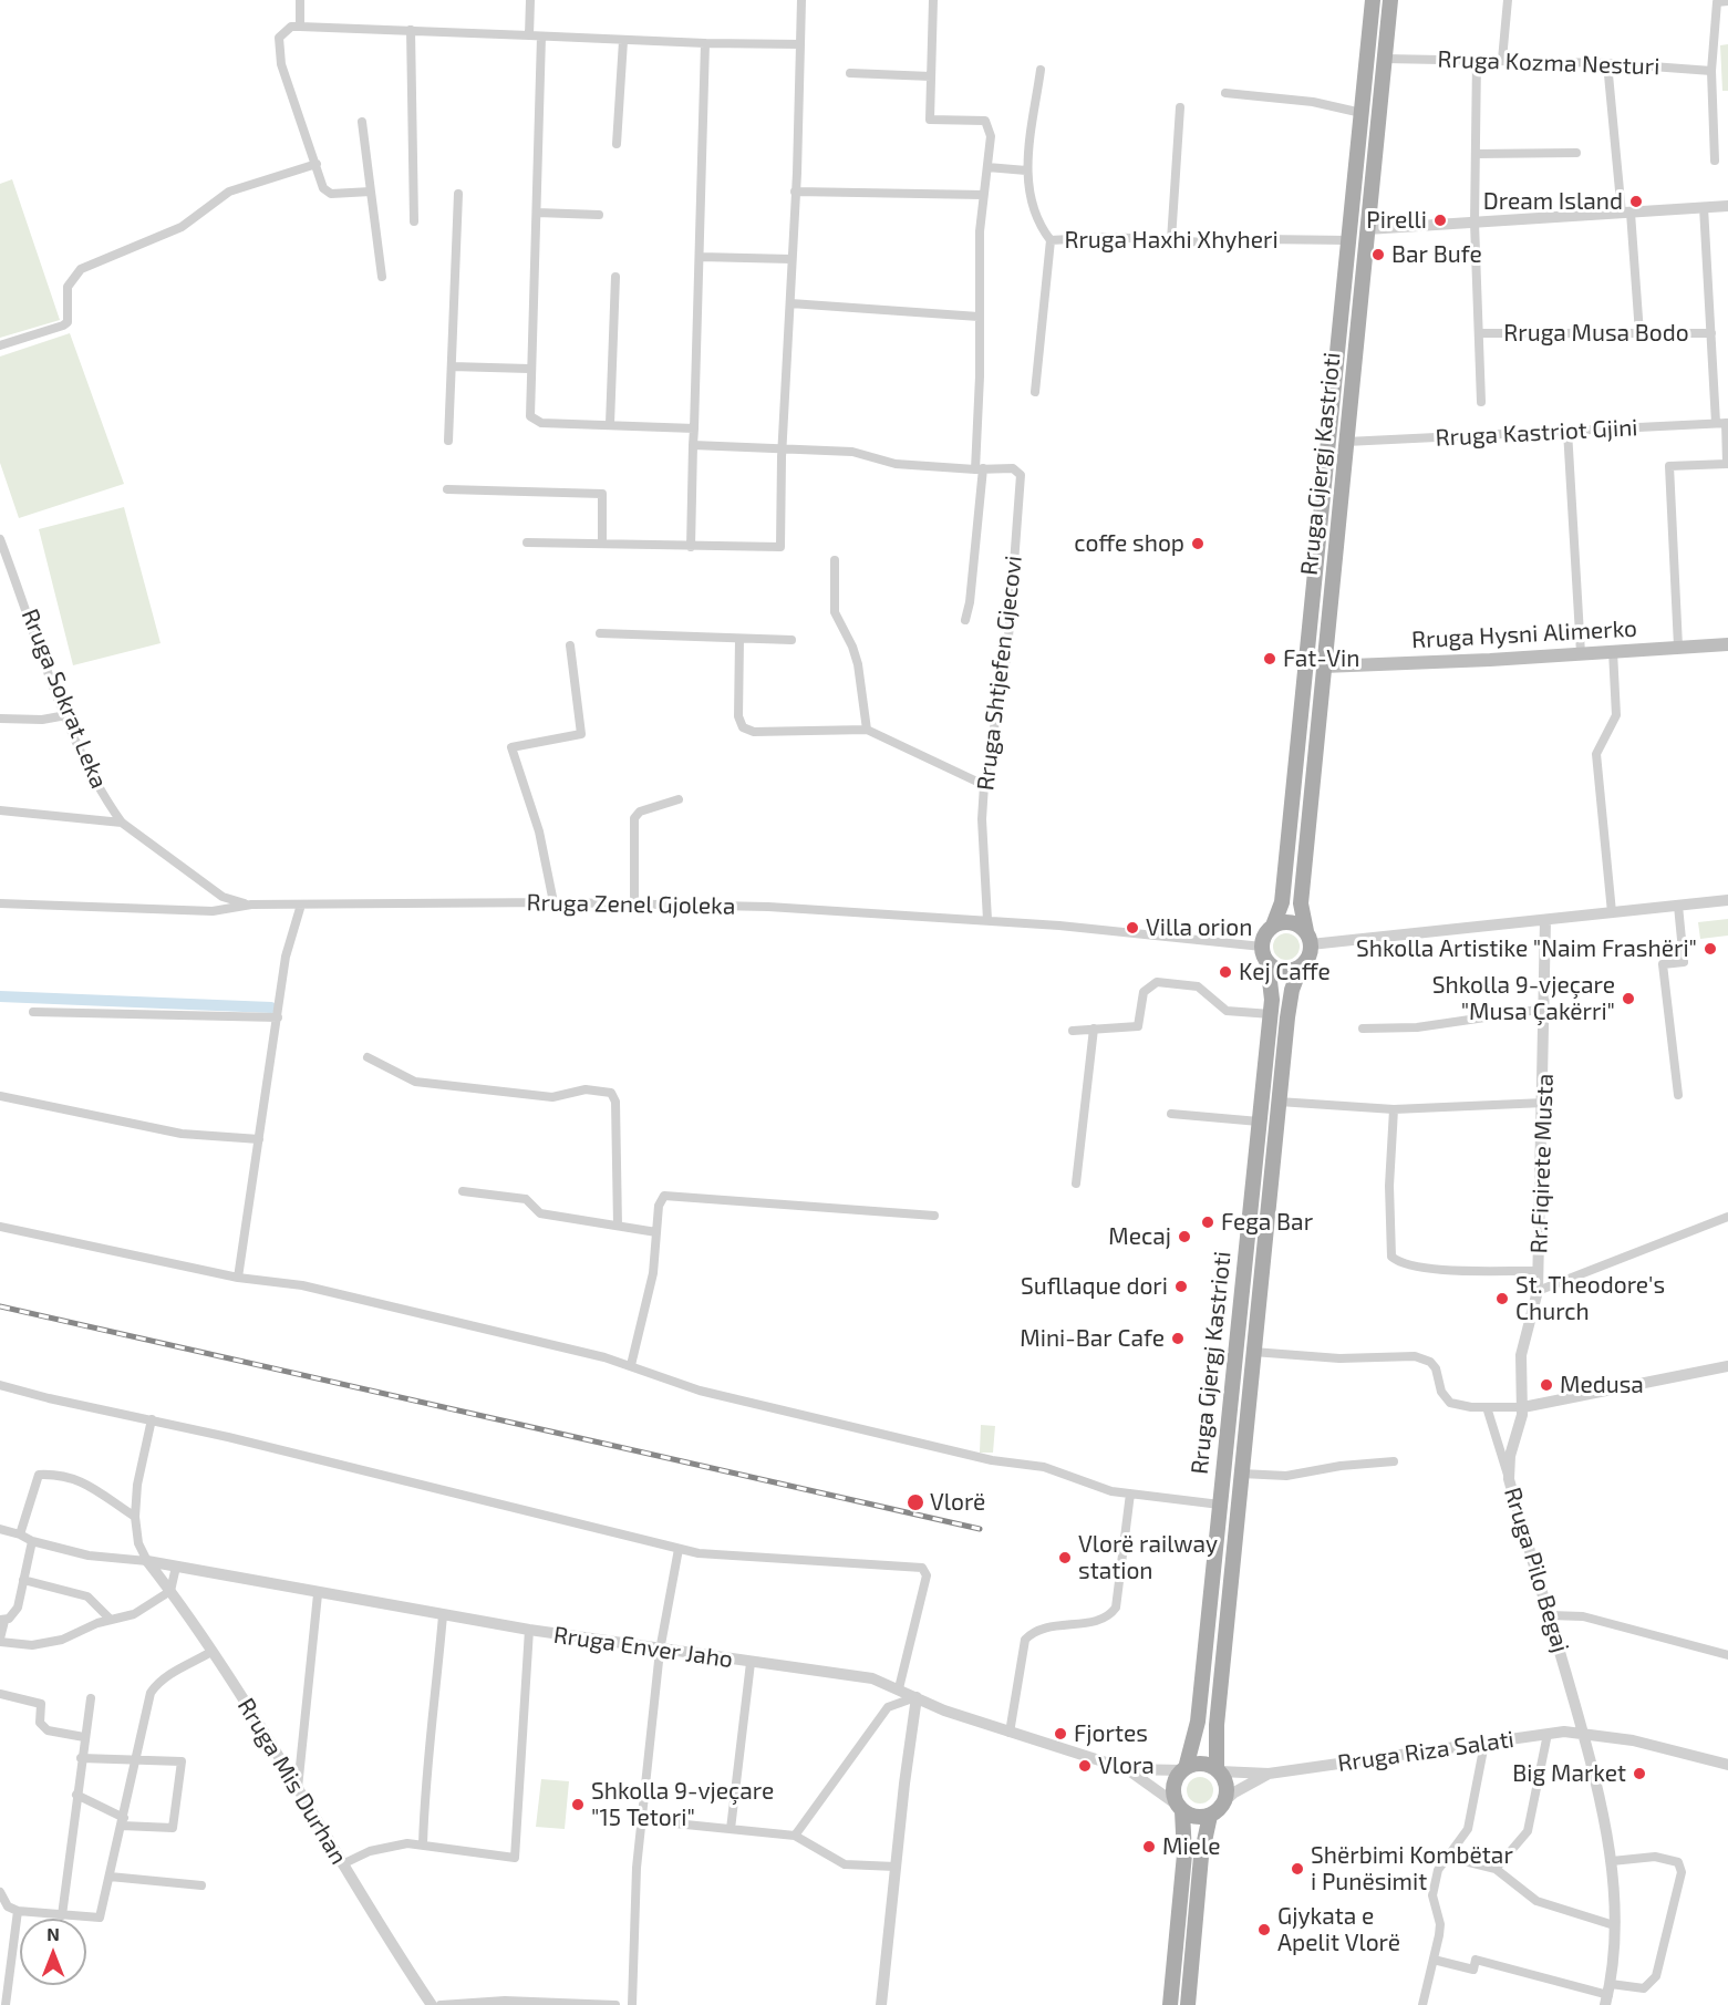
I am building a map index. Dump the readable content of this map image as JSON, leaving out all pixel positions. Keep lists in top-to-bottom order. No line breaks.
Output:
{"streets":{"main road":["Rruga Gjergj Kastrioti","Rruga Hysni Alimerko"],"street":["Rruga Kozma Nesturi","Rruga Haxhi Xhyheri","Rruga Musa Bodo","Rruga Kastriot Gjini","Rruga Shtjefen Gjecovi","Rruga Sokrat Leka","Rruga Zenel Gjoleka","Rr.Fiqirete Musta","Rruga Pilo Begaj","Rruga Enver Jaho","Rruga Riza Salati","Rruga Mis Durhan"]},"crossings":[["Rruga Kozma Nesturi","Rruga Gjergj Kastrioti"],["Rruga Haxhi Xhyheri","Rruga Gjergj Kastrioti"],["Rruga Kastriot Gjini","Rruga Gjergj Kastrioti"],["Rruga Gjergj Kastrioti","Rruga Hysni Alimerko"],["Rruga Gjergj Kastrioti","Rruga Zenel Gjoleka"],["Rruga Shtjefen Gjecovi","Rruga Zenel Gjoleka"],["Rruga Sokrat Leka","Rruga Zenel Gjoleka"],["Rr.Fiqirete Musta","Rruga Pilo Begaj"],["Rruga Pilo Begaj","Rruga Riza Salati"],["Rruga Enver Jaho","Rruga Mis Durhan"]],"places":["Dream Island","Pirelli","Bar Bufe","coffe shop","Fat-Vin","Villa orion","Shkolla Artistike \"Naim Frashëri\"","Kej Caffe","Shkolla 9-vjeçare \"Musa Çakërri\"","Fega Bar","Mecaj","Sufllaque dori","St. Theodore's Church","Mini-Bar Cafe","Medusa","Vlorë","Vlorë railway station","Fjortes","Vlora","Big Market","Shkolla 9-vjeçare \"15 Tetori\"","Miele","Shërbimi Kombëtar i Punësimit","Gjykata e Apelit Vlorë"],"north":"top"}
